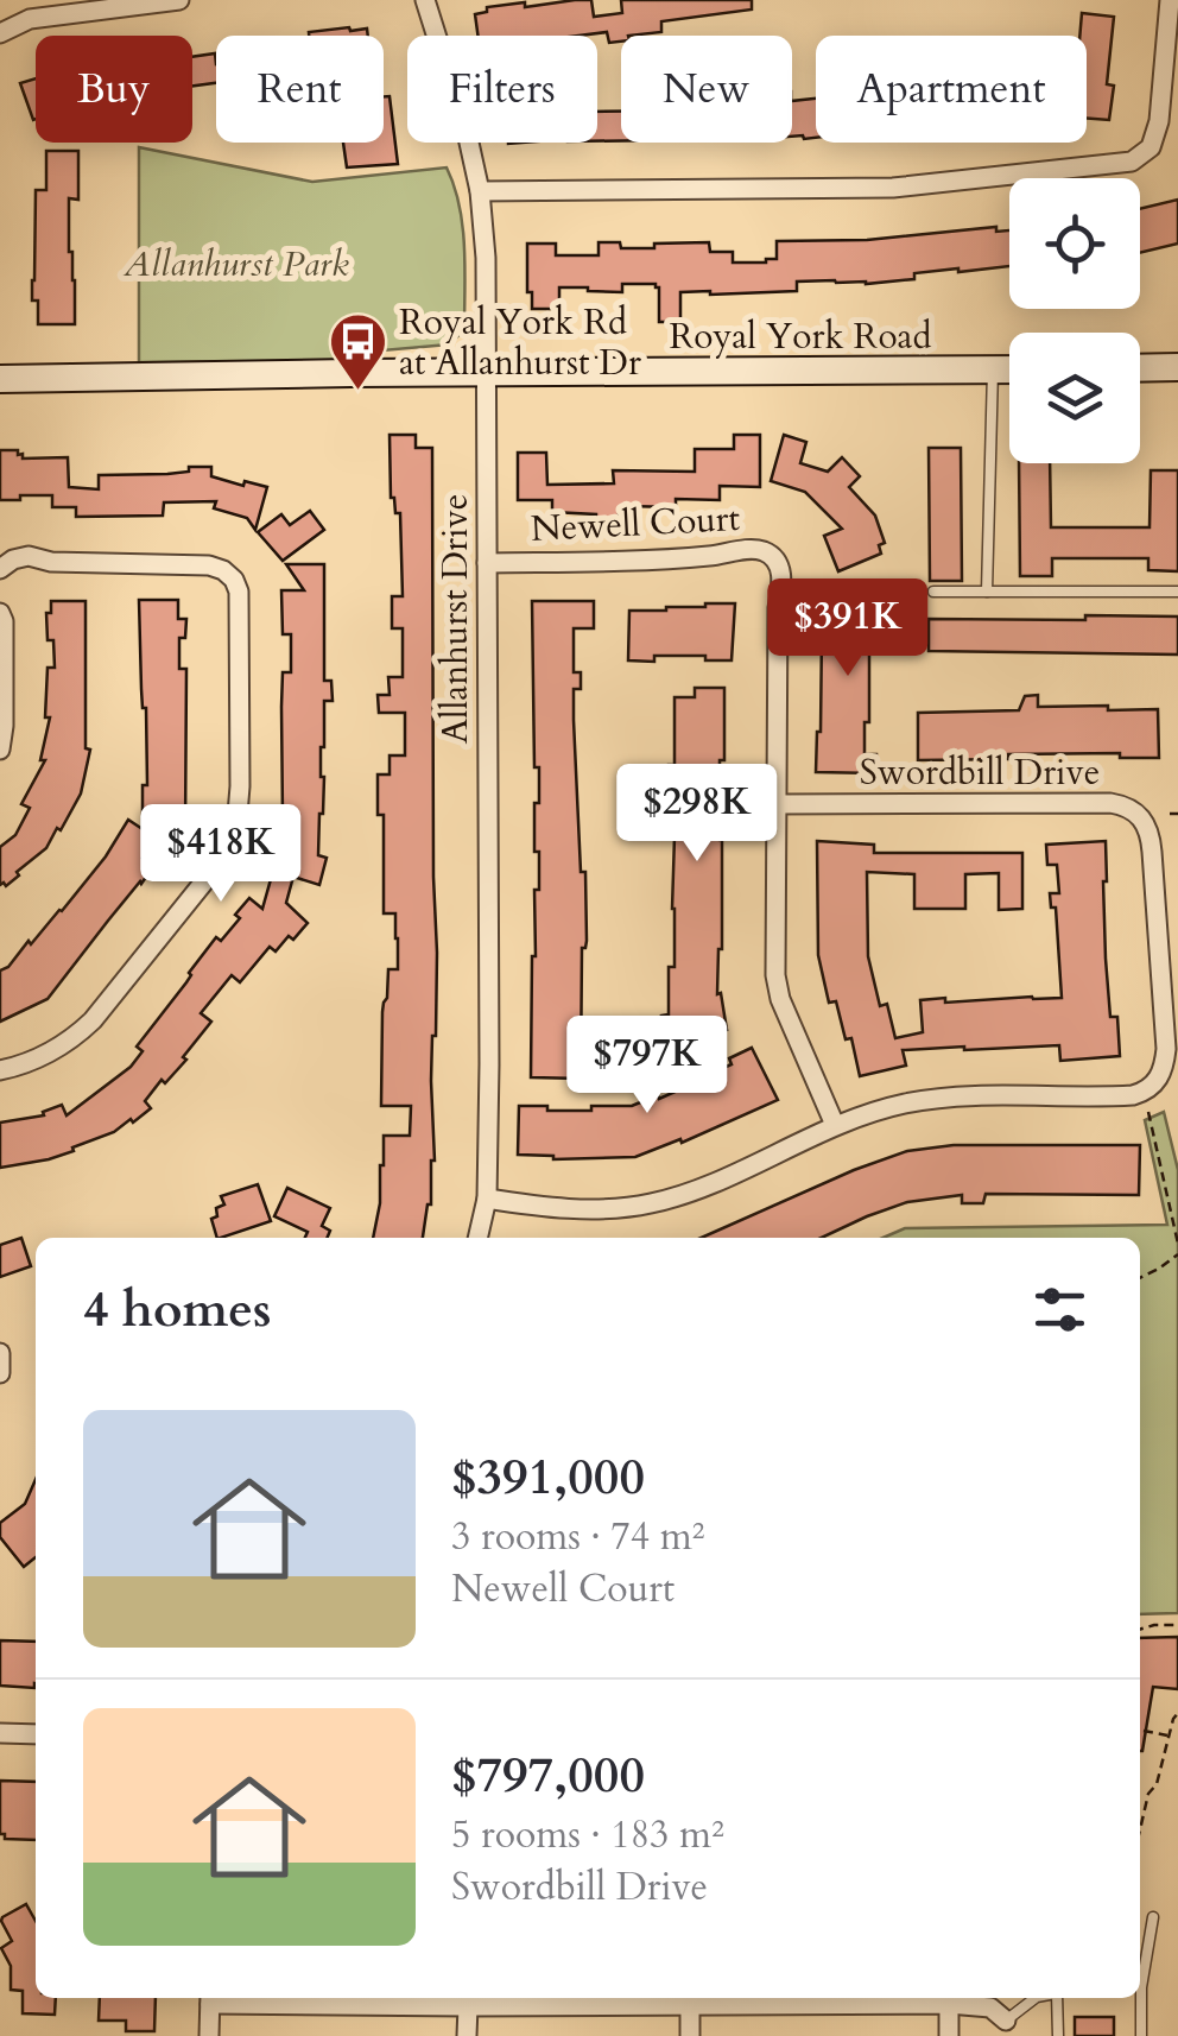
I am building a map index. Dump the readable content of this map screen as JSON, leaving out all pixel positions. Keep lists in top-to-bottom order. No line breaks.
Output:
{"streets":{"main road":["Royal York Road"],"street":["Newell Court","Allanhurst Drive","Swordbill Drive"]},"crossings":[["Royal York Road","Allanhurst Drive"],["Newell Court","Allanhurst Drive"],["Newell Court","Swordbill Drive"]],"parks":["Allanhurst Park"],"places":{"bus stop":["Royal York Rd at Allanhurst Dr"]},"page":{"chip":["Buy","Rent","Filters","New","Apartment"],"price":["$391K","$298K","$418K","$797K"],"heading":"4 homes","list":[{"name":"$391,000","note":"3 rooms · 74 m² · Newell Court"},{"name":"$797,000","note":"5 rooms · 183 m² · Swordbill Drive"}]}}
